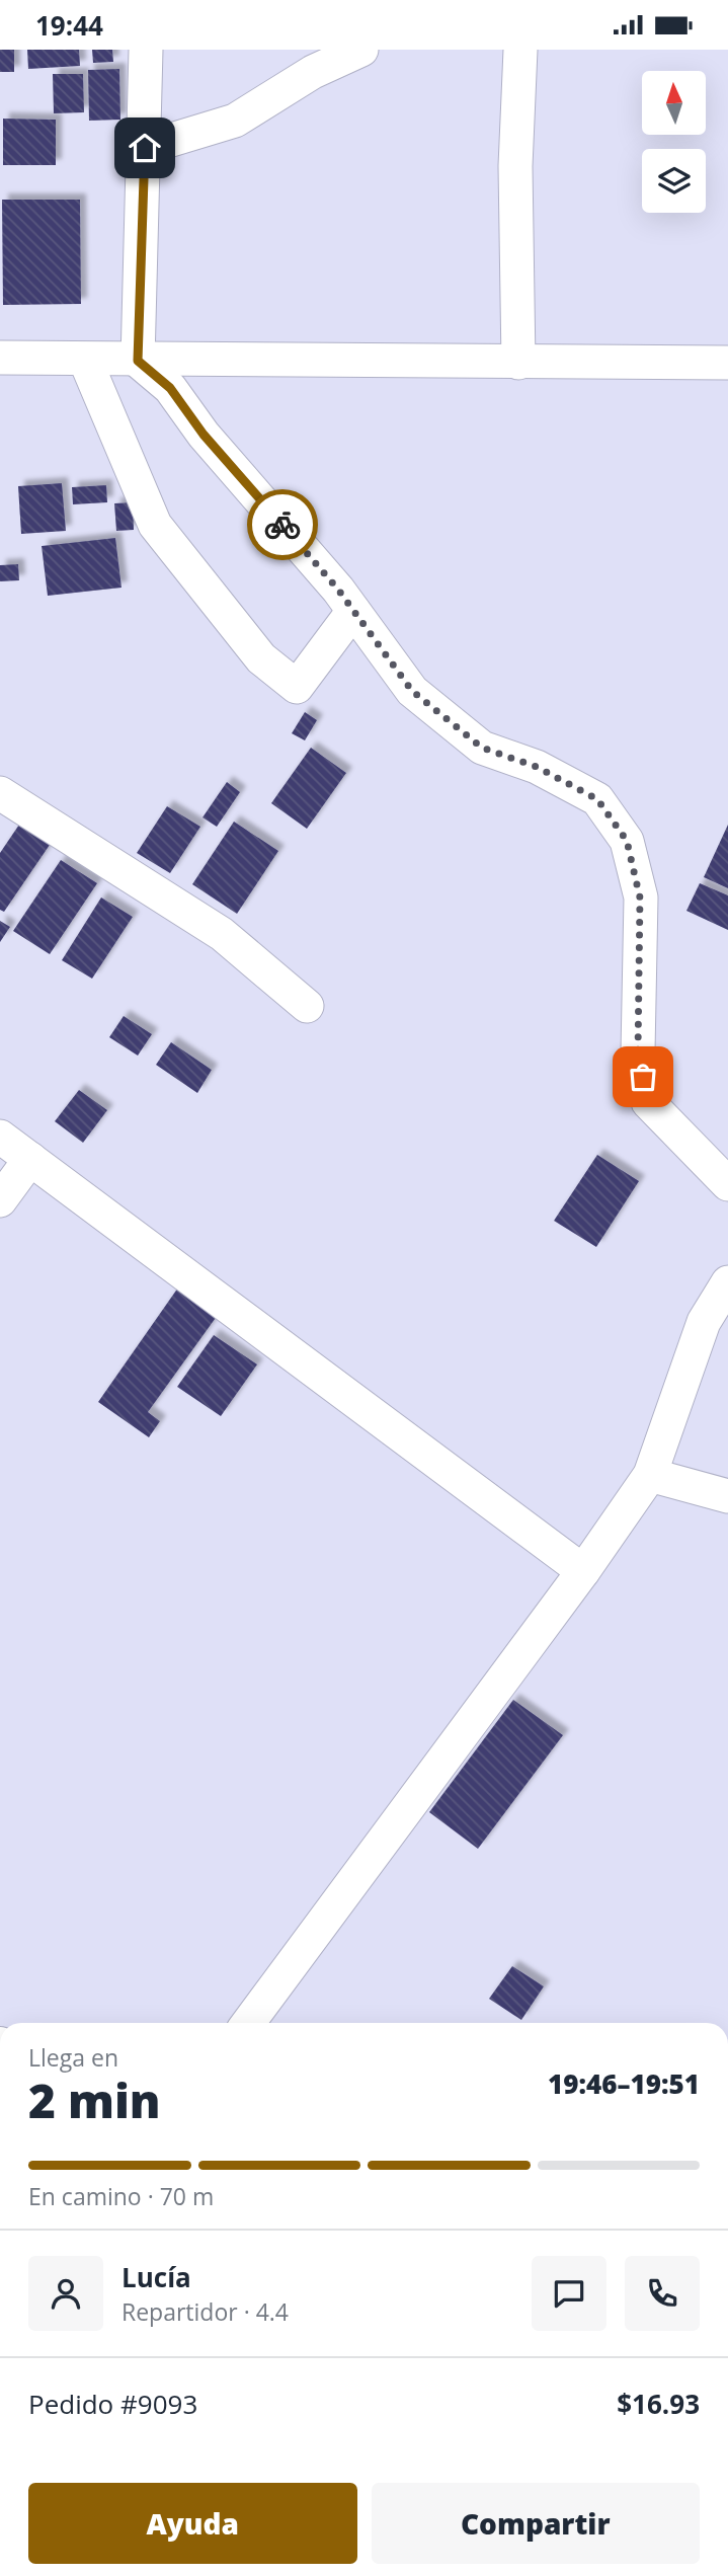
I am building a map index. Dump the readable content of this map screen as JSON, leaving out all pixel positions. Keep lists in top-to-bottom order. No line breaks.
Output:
{"north":"top","page":{"status":"19:44","heading":["2 min","Llega en","19:46–19:51"],"panel":["Lucía","Repartidor · 4.4","Pedido #9093","$16.93"],"bar":"En camino · 70 m","buttons":["Ayuda","Compartir"]}}
